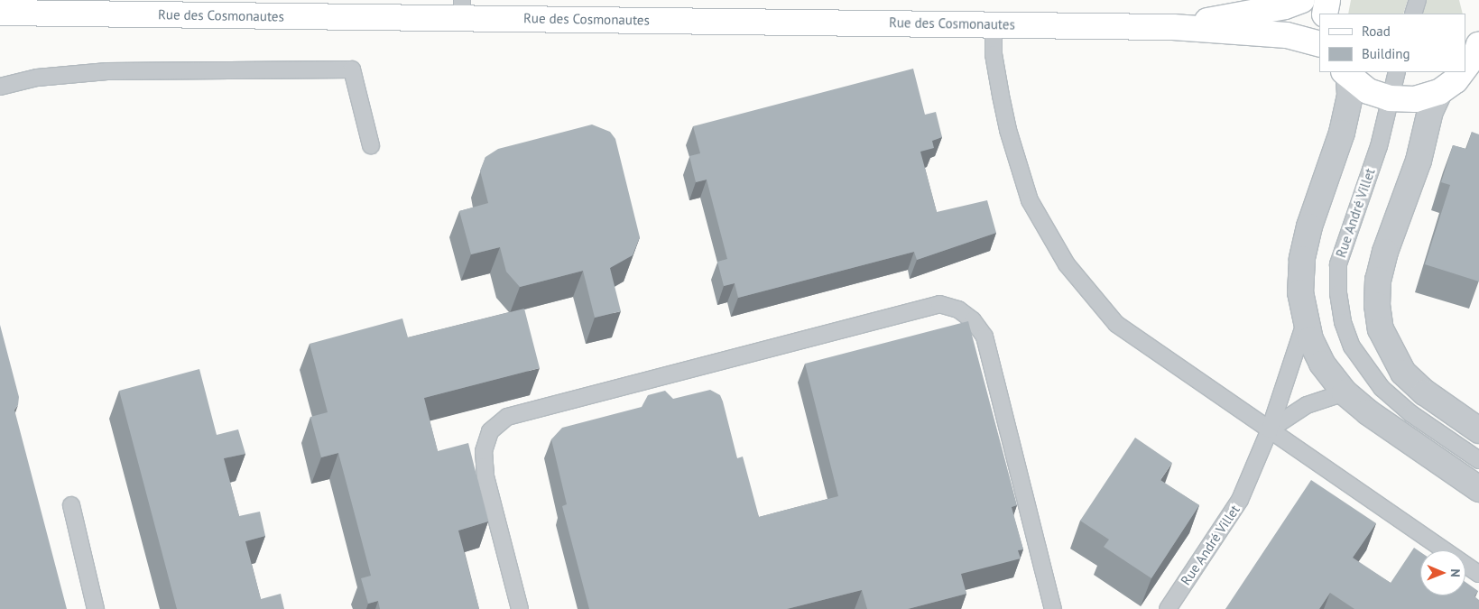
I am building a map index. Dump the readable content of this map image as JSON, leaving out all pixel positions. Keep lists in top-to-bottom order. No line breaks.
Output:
{"streets":{"main road":["Rue des Cosmonautes"],"street":["Rue André Villet"]},"legend":["Road","Building"],"north":"right"}
